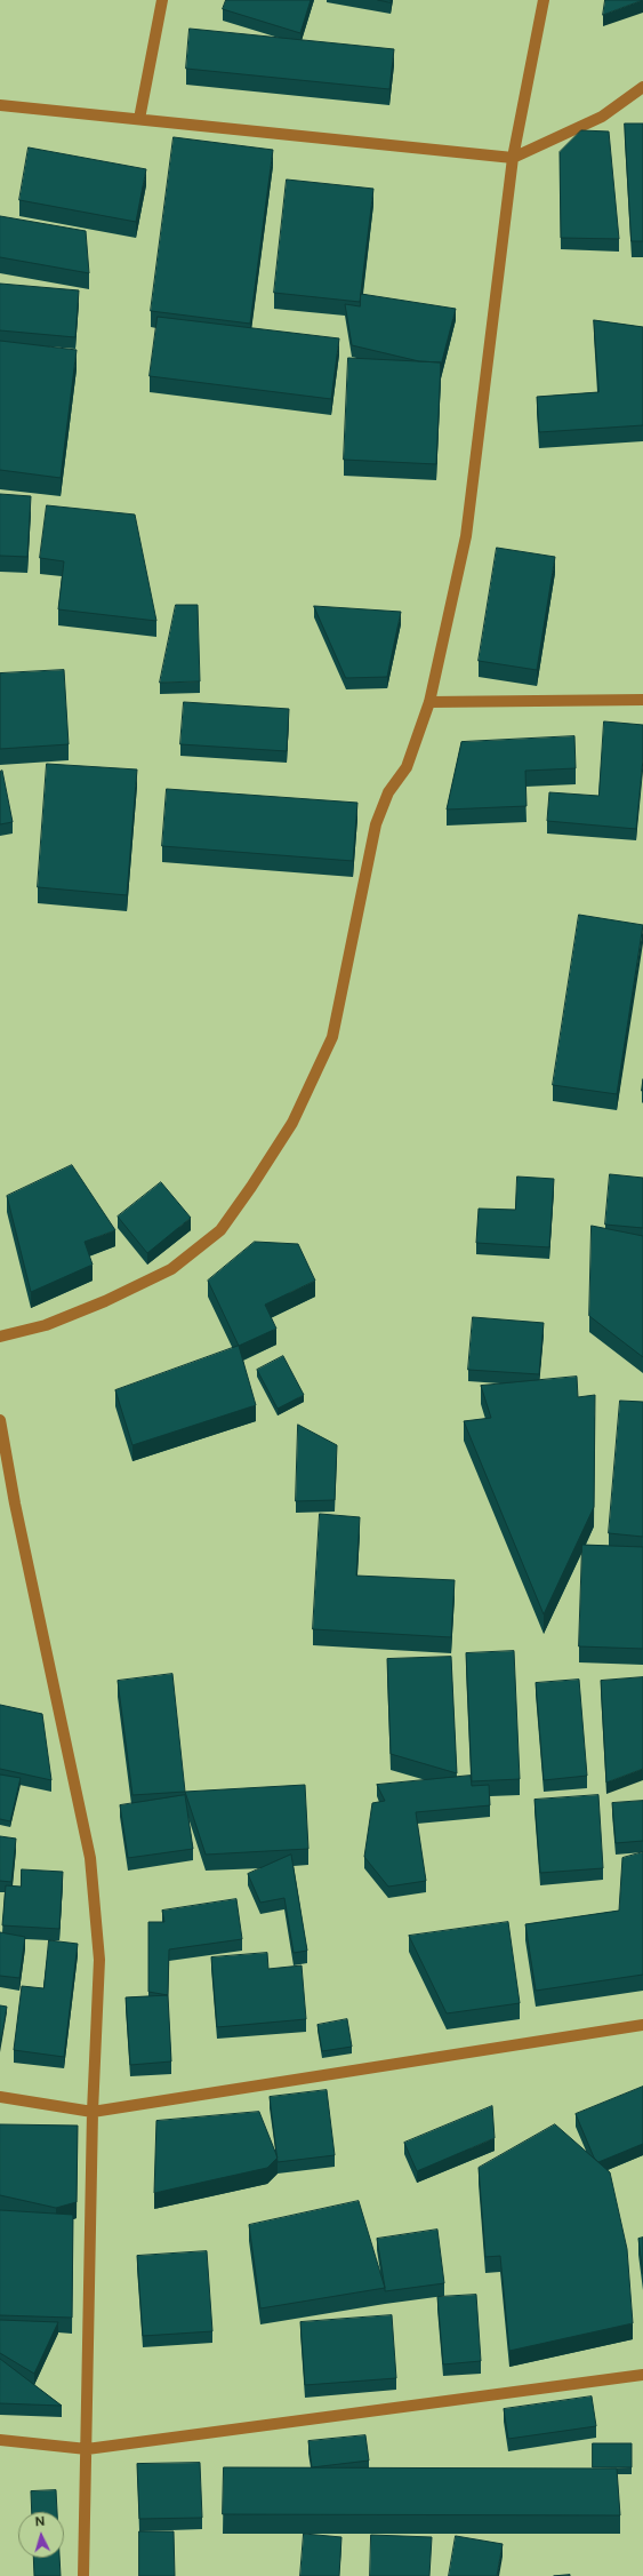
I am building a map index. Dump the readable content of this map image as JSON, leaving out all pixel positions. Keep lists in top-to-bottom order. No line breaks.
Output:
{"north":"top"}
